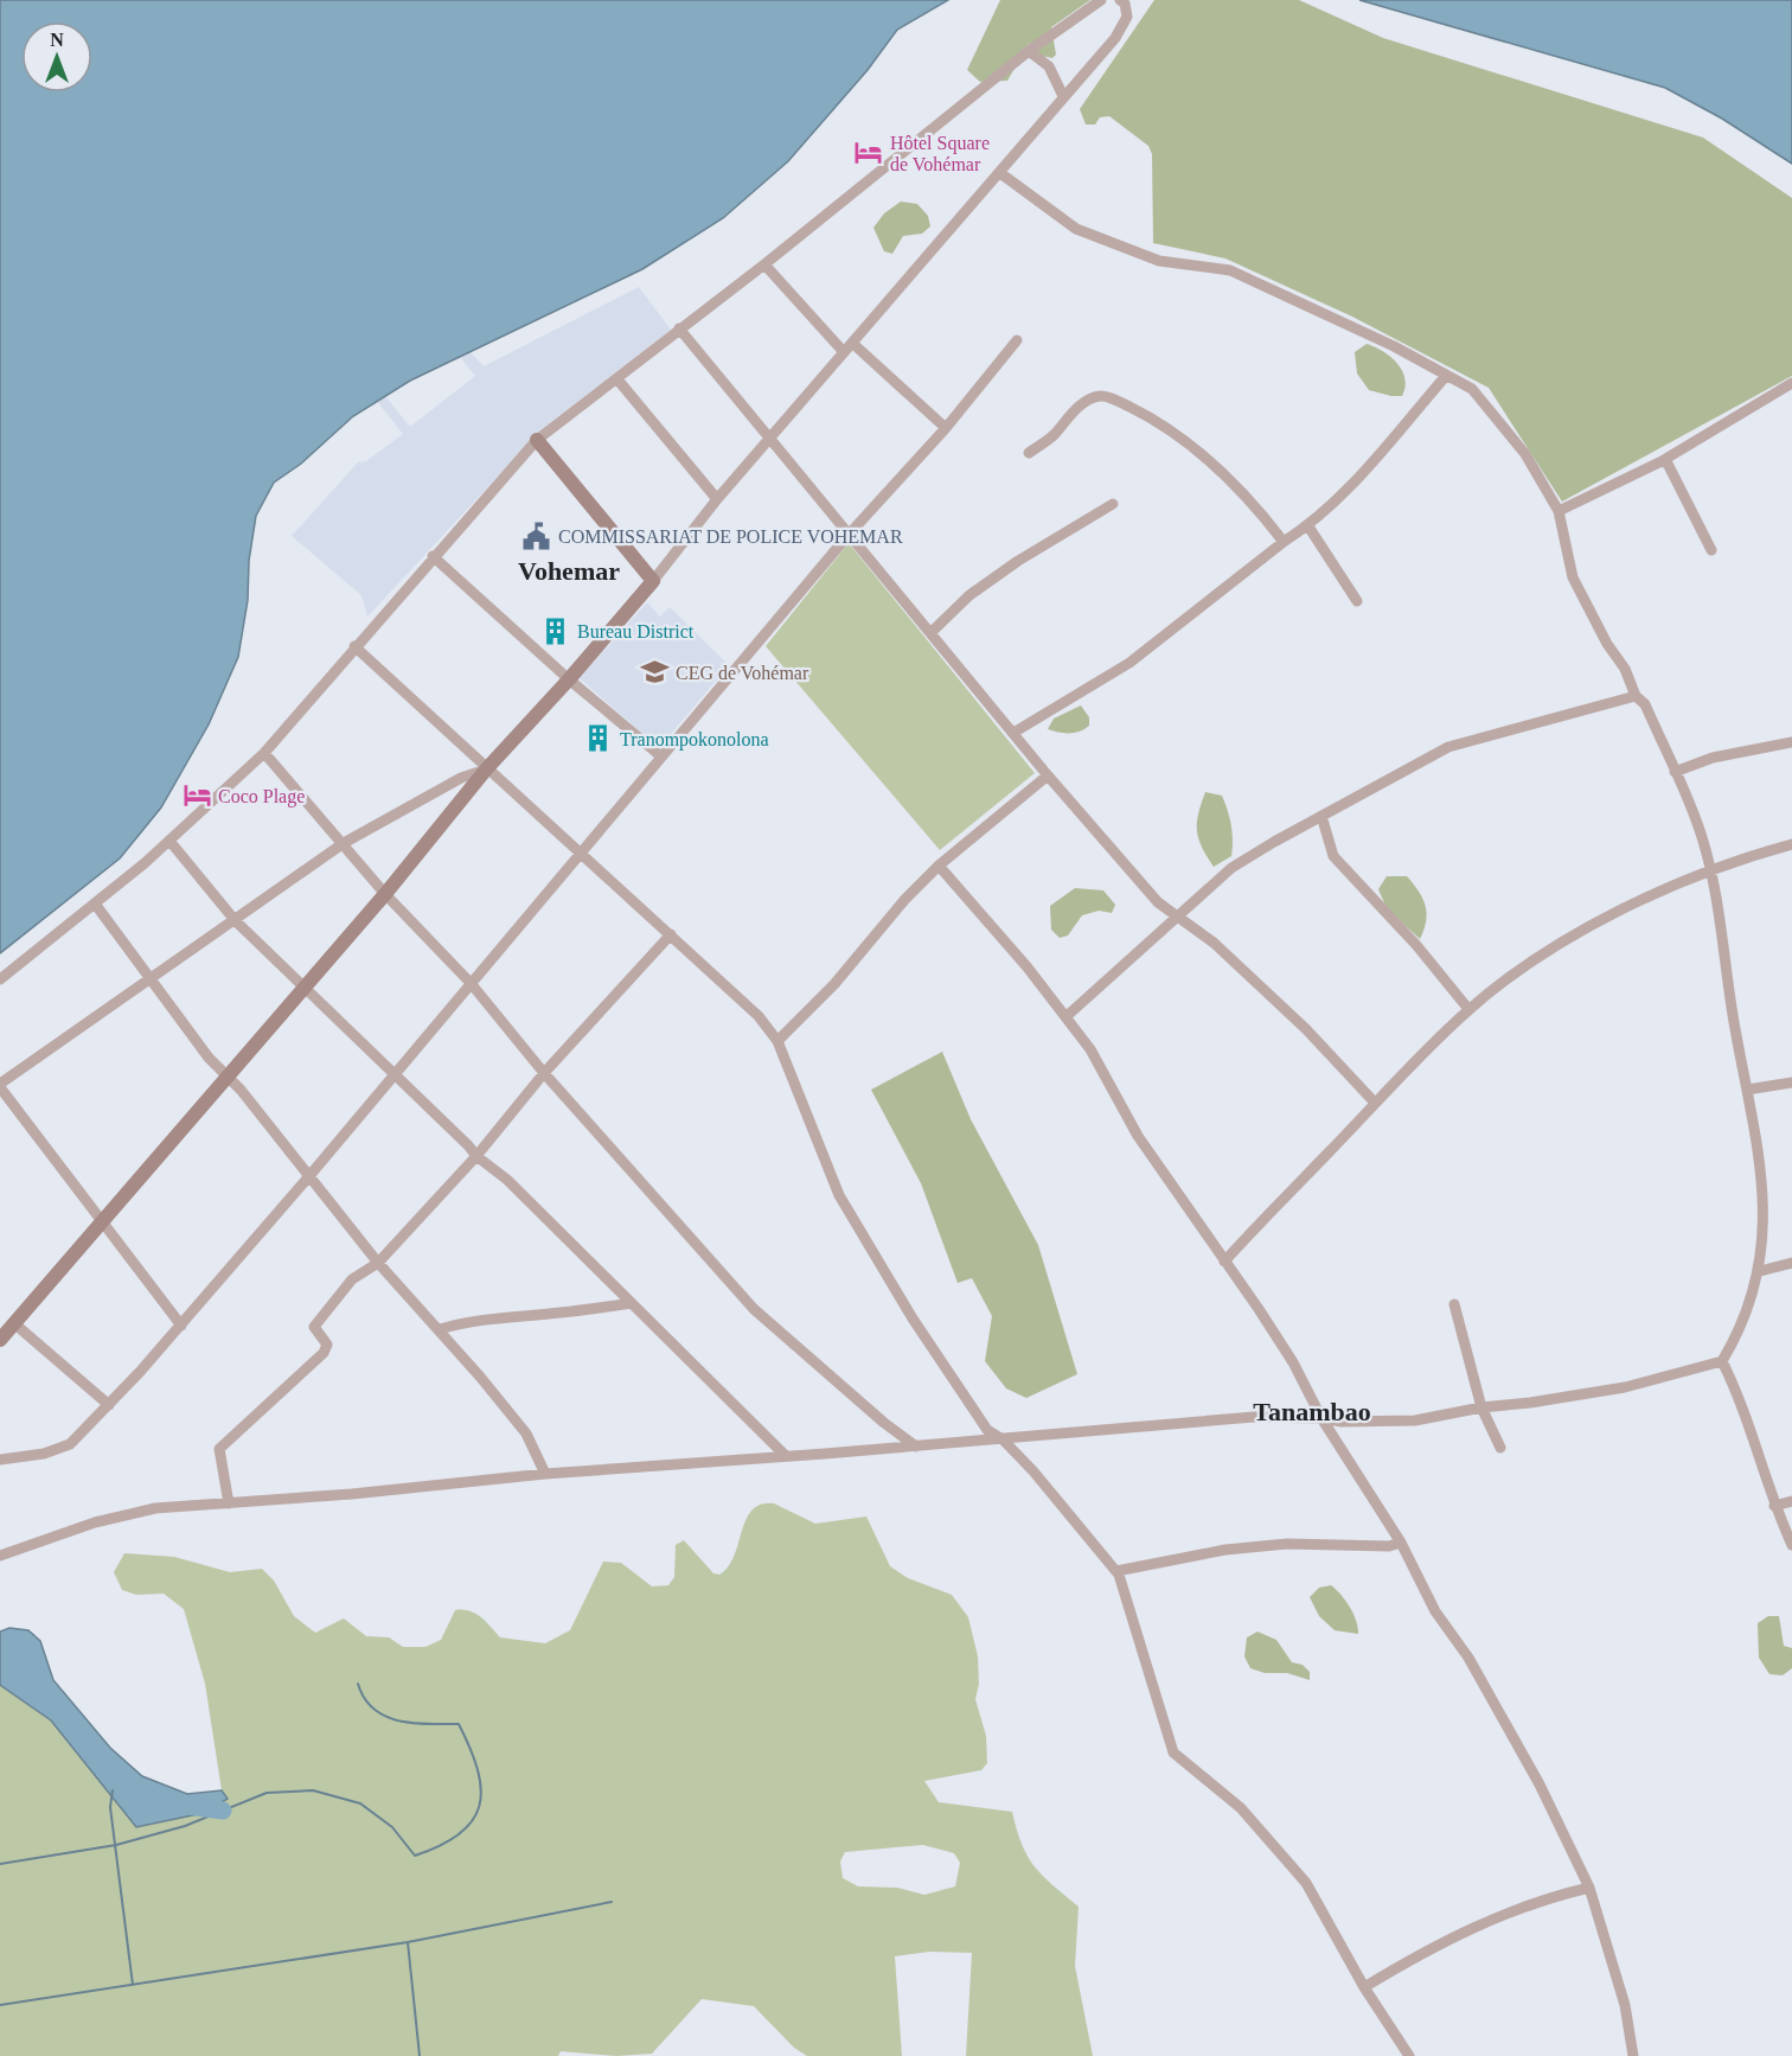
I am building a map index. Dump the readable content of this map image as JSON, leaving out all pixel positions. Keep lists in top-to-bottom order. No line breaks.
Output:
{"districts":["Vohemar","Tanambao"],"places":{"hotel":["Hôtel Square de Vohémar","Coco Plage"],"public building":["COMMISSARIAT DE POLICE VOHEMAR"],"building":["Bureau District","Tranompokonolona"],"school or university":["CEG de Vohémar"]},"north":"top"}
